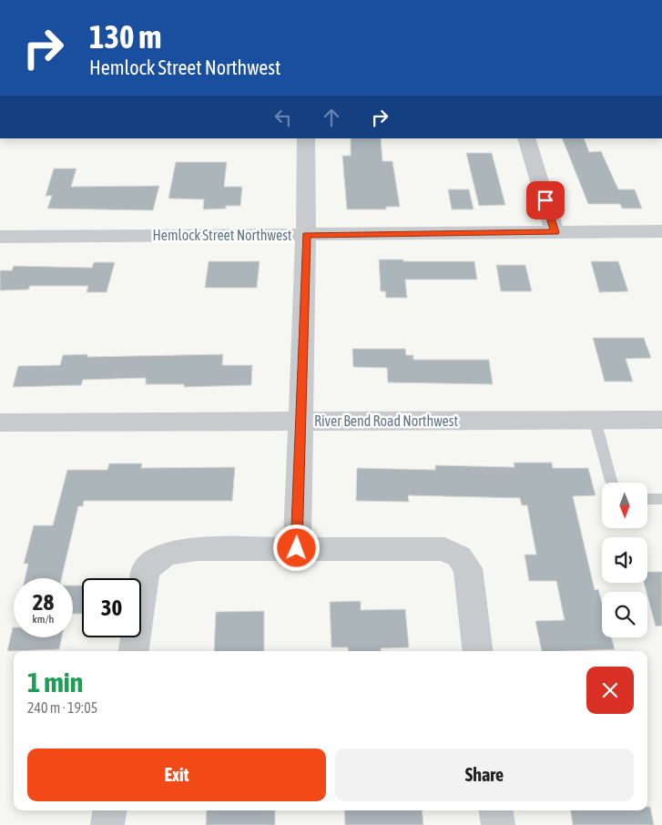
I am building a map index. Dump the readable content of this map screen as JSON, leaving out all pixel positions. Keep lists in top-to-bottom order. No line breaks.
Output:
{"streets":{"street":["Hemlock Street Northwest","River Bend Road Northwest"]},"north":"bottom","page":{"turn":["130 m","Hemlock Street Northwest"],"speed":"28 km/h","limit":"30","heading":["1 min","240 m · 19:05"],"buttons":["Exit","Share"]}}
